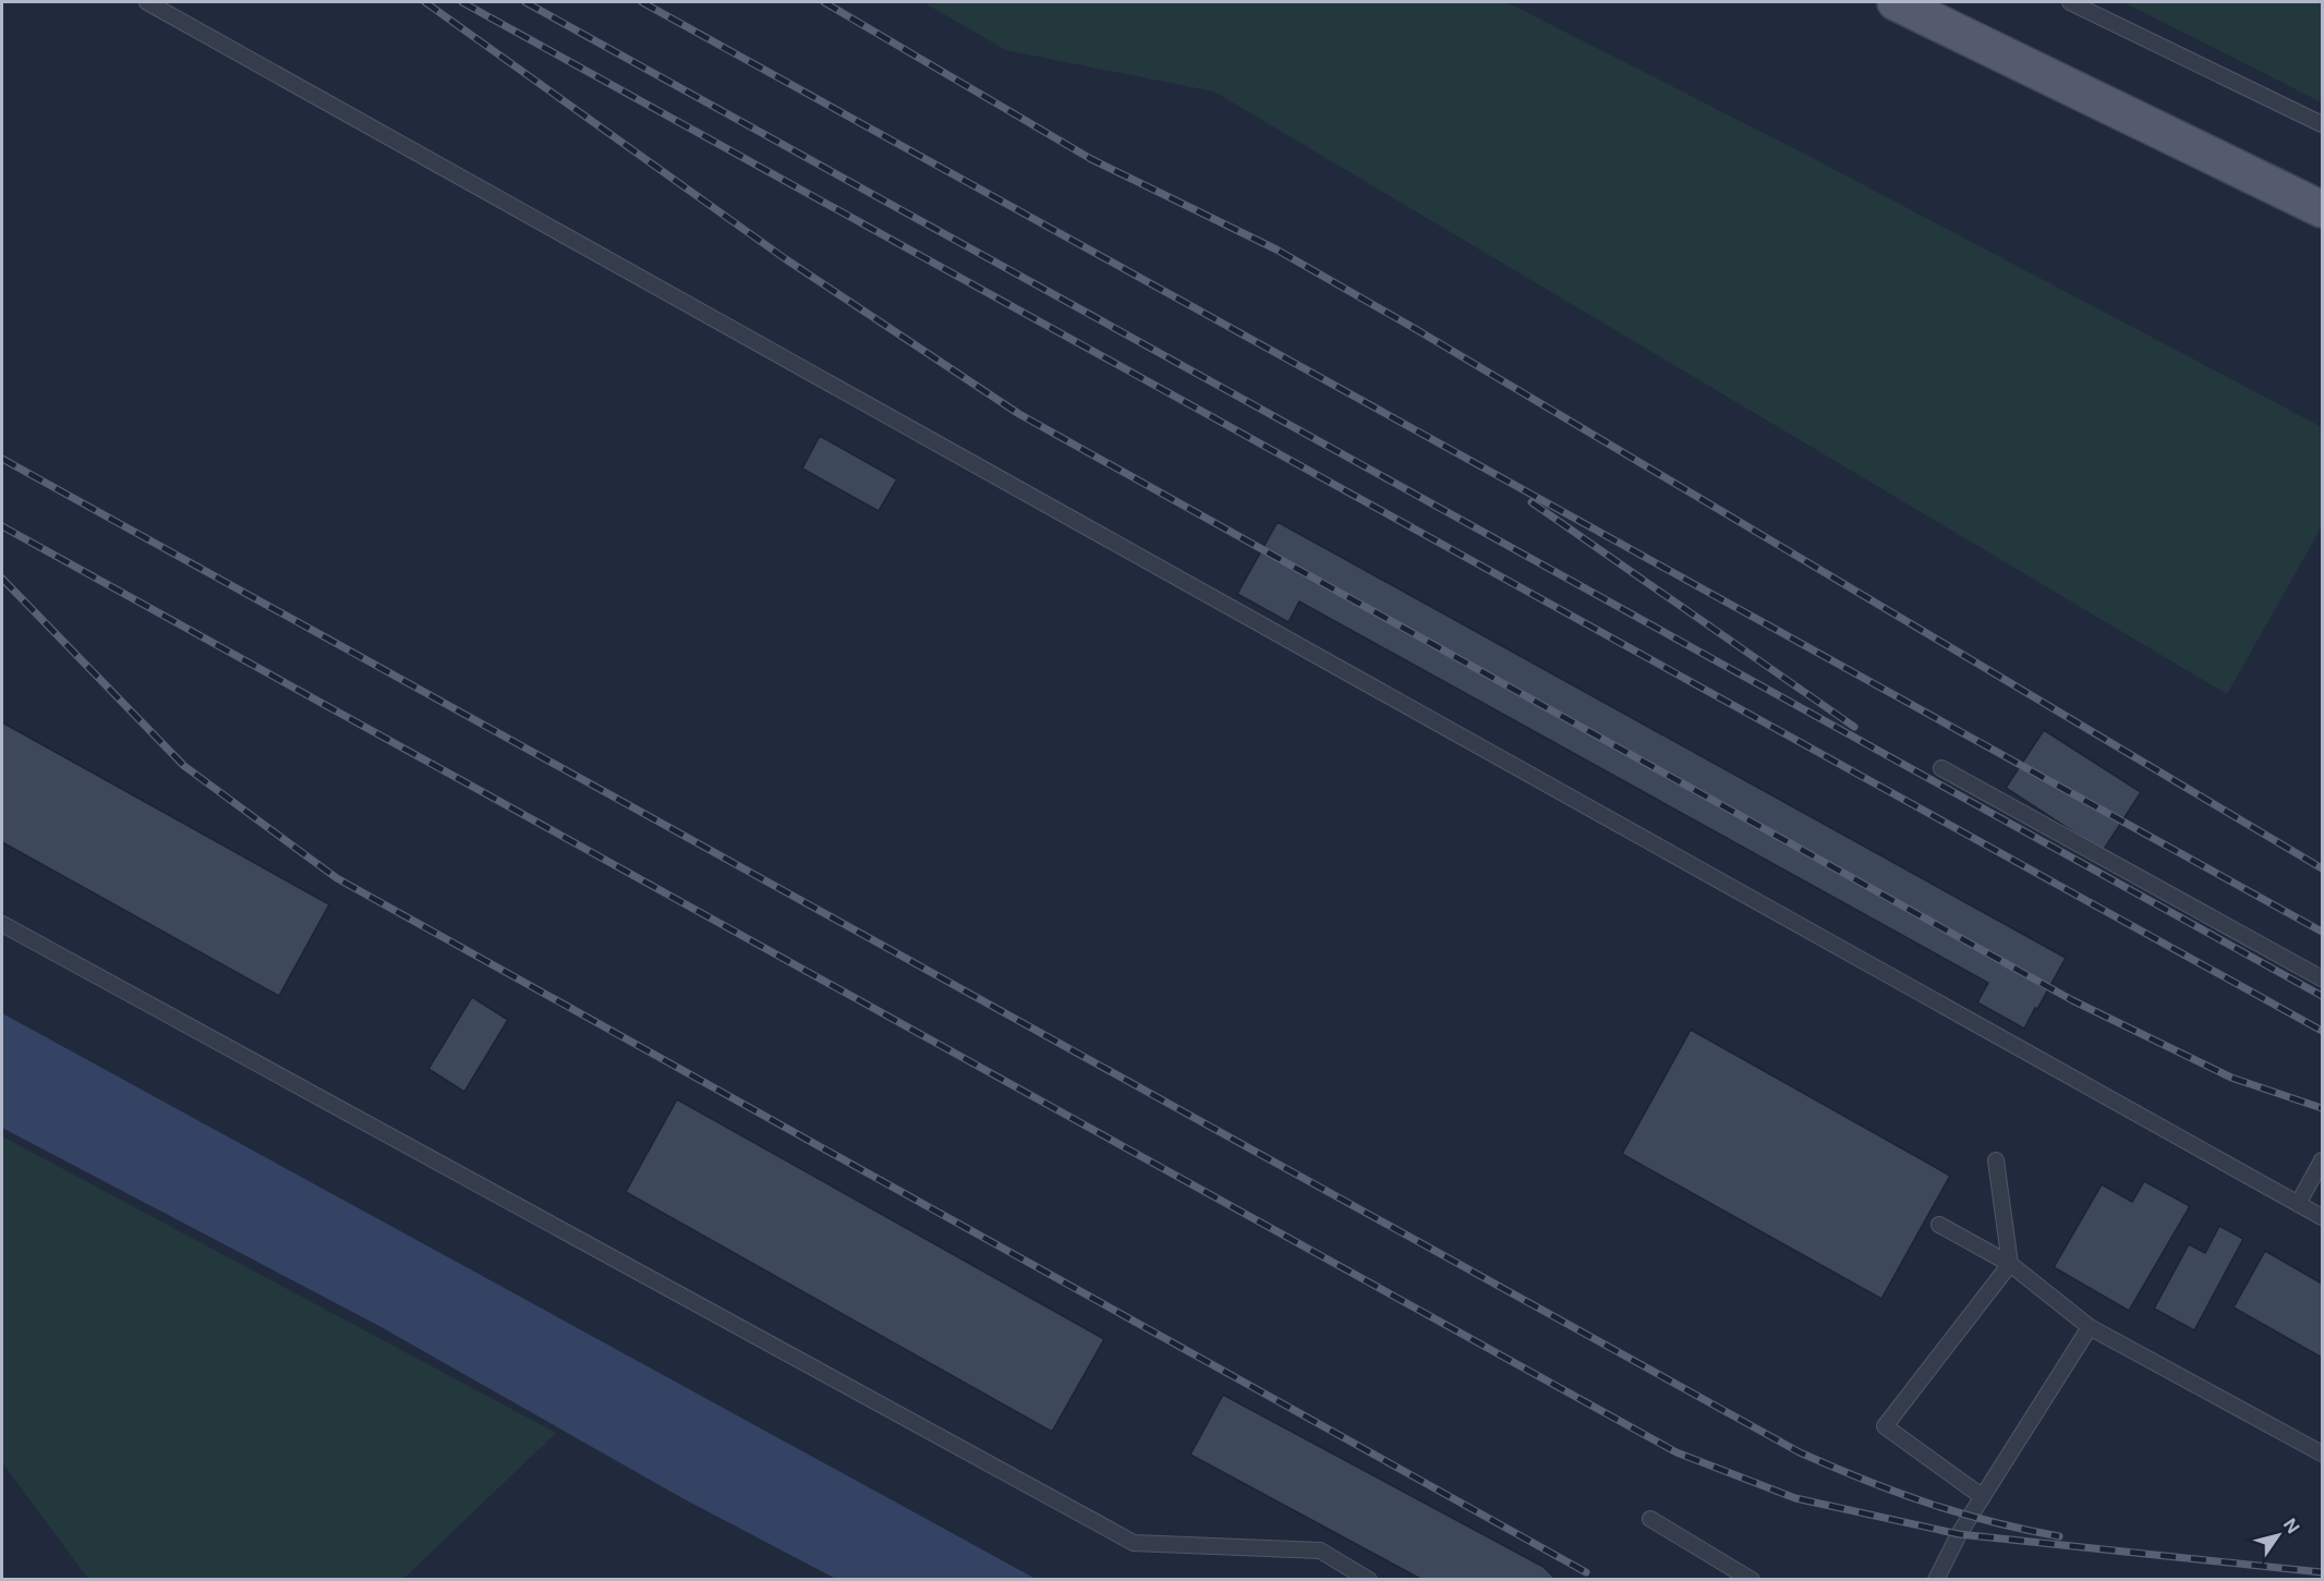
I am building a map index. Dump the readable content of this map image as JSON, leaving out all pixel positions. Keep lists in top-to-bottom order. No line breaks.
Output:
{"north":"top right"}
